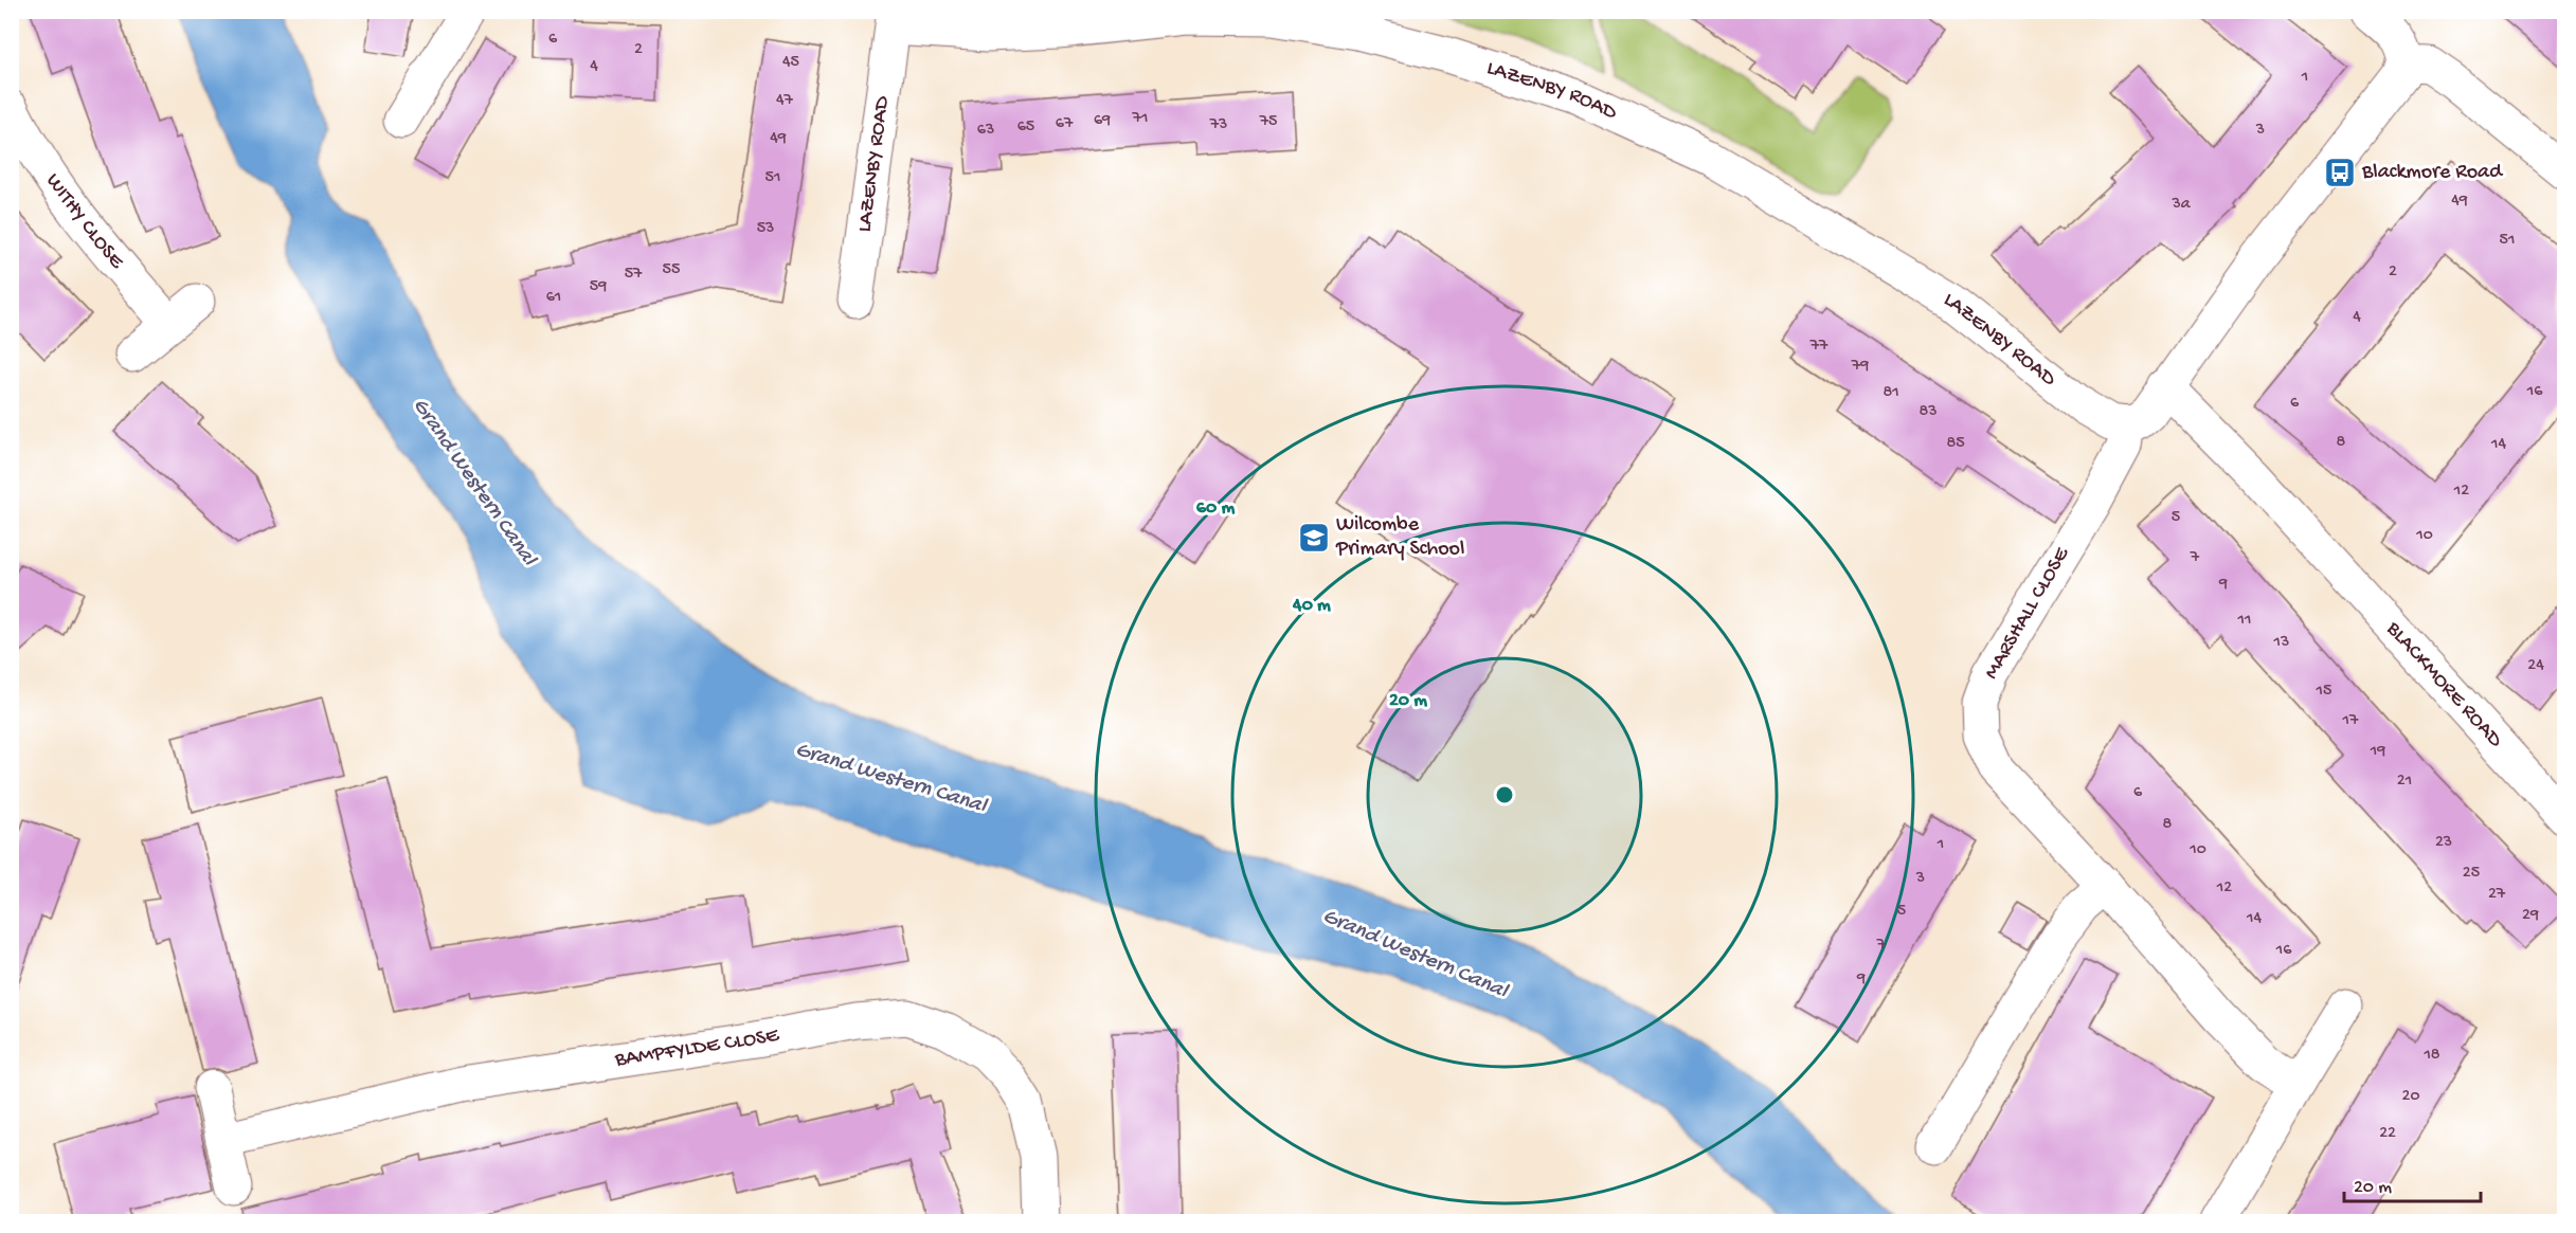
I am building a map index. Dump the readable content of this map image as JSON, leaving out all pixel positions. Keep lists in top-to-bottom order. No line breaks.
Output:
{"streets":{"street":["LAZENBY ROAD","WITHY CLOSE","MARSHALL CLOSE","BLACKMORE ROAD","BAMPFYLDE CLOSE"]},"crossings":[["LAZENBY ROAD","MARSHALL CLOSE"]],"water":["Grand Western Canal"],"places":{"bus stop":["Blackmore Road"],"school or university":["Wilcombe Primary School"]},"house_numbers":["6","2","45","4","1","47","71","69","75","67","73","65","63","3","49","51","49","3a","53","51","55","2","57","59","61","4","77","79","16","81","6","83","8","85","14","12","5","10","7","9","11","13","24","15","17","19","21","6","8","23","1","10","25","3","12","27","5","29","14","7","16","9","18","20","22"],"scale_bar":"20 m","rings":["60 m","40 m","20 m"]}
